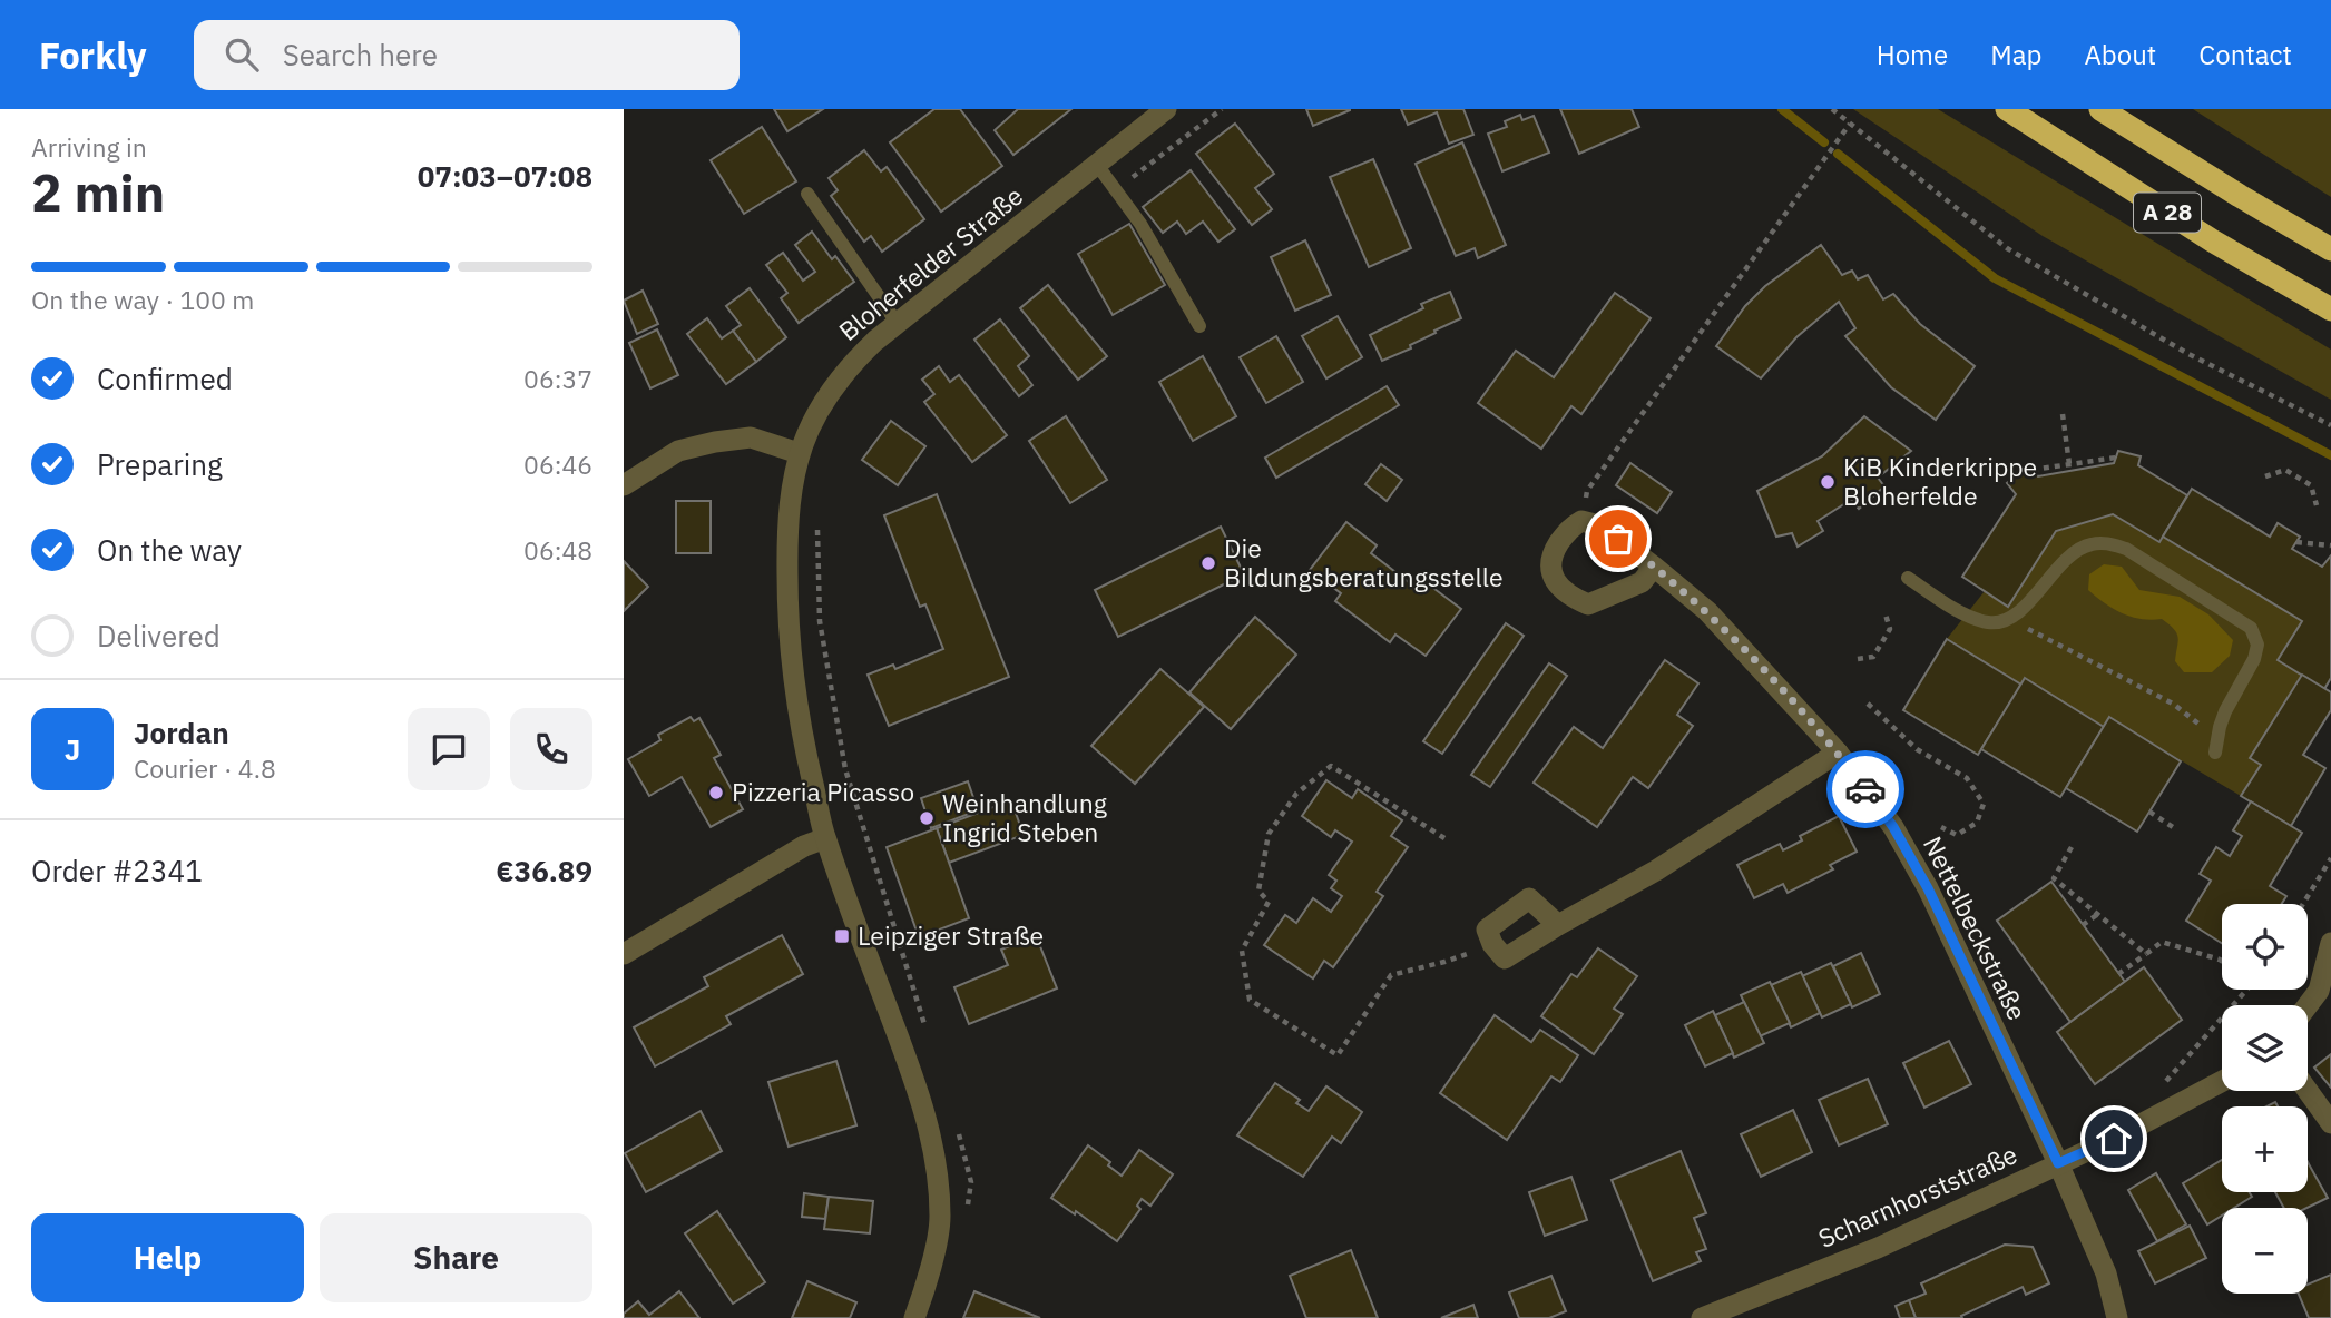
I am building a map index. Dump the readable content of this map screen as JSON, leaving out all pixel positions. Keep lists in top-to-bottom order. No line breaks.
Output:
{"streets":{"highway":["A 28"],"street":["Bloherfelder Straße","Nettelbeckstraße","Scharnhorststraße"]},"crossings":[["Nettelbeckstraße","Scharnhorststraße"]],"places":{"other":["KiB Kinderkrippe Bloherfelde","Die Bildungsberatungsstelle","Pizzeria Picasso","Weinhandlung Ingrid Steben"],"transit":["Leipziger Straße"]},"page":{"header":"Forkly","search":"Search here","nav":["Home","Map","About","Contact"],"heading":["2 min","Arriving in","07:03–07:08"],"panel":["Jordan","Courier · 4.8","Order #2341","€36.89"],"bar":"On the way · 100 m","list":[["Confirmed","06:37"],["Preparing","06:46"],["On the way","06:48"],"Delivered"],"round":"J","map_buttons":["+","−"],"buttons":["Help","Share"]}}
